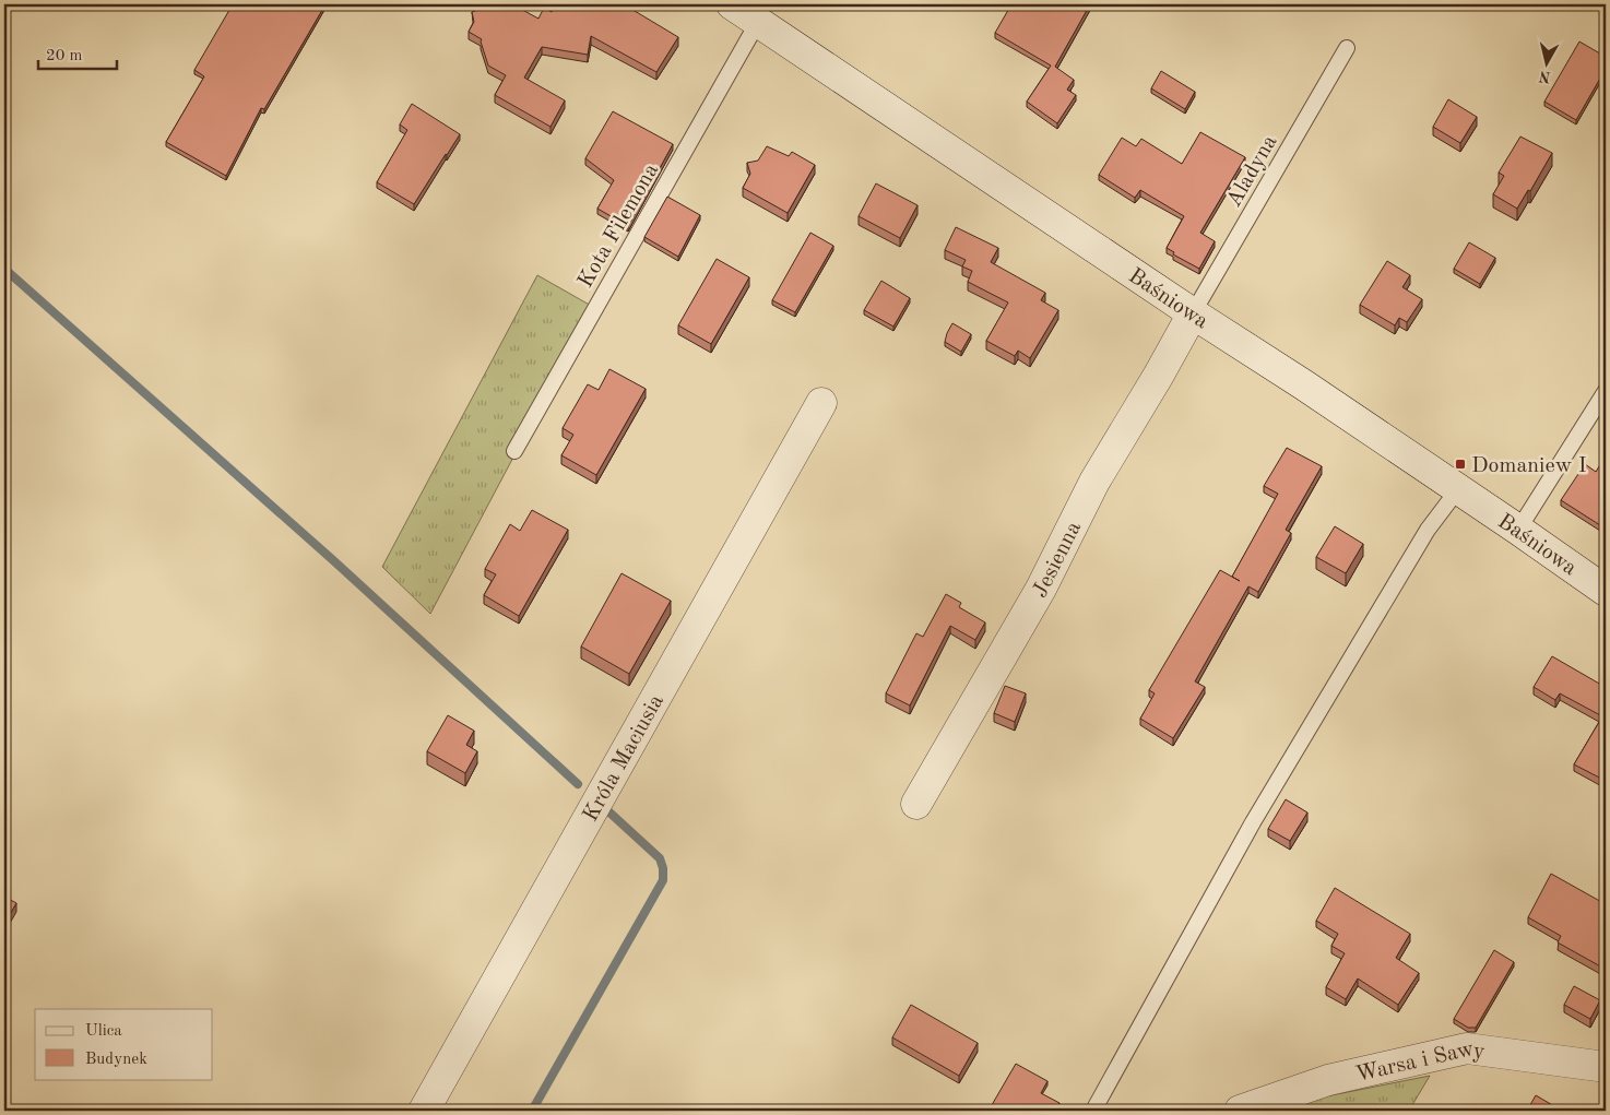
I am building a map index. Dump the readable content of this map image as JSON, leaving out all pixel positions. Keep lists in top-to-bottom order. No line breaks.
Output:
{"streets":{"street":["Baśniowa","Jesienna","Króla Maciusia","Warsa i Sawy"],"lane":["Aladyna","Kota Filemona"]},"crossings":[["Aladyna","Baśniowa"],["Aladyna","Jesienna"],["Kota Filemona","Baśniowa"],["Baśniowa","Jesienna"]],"places":{"transit":["Domaniew I"]},"legend":["Ulica","Budynek"],"scale_bar":"20 m","north":"bottom"}
